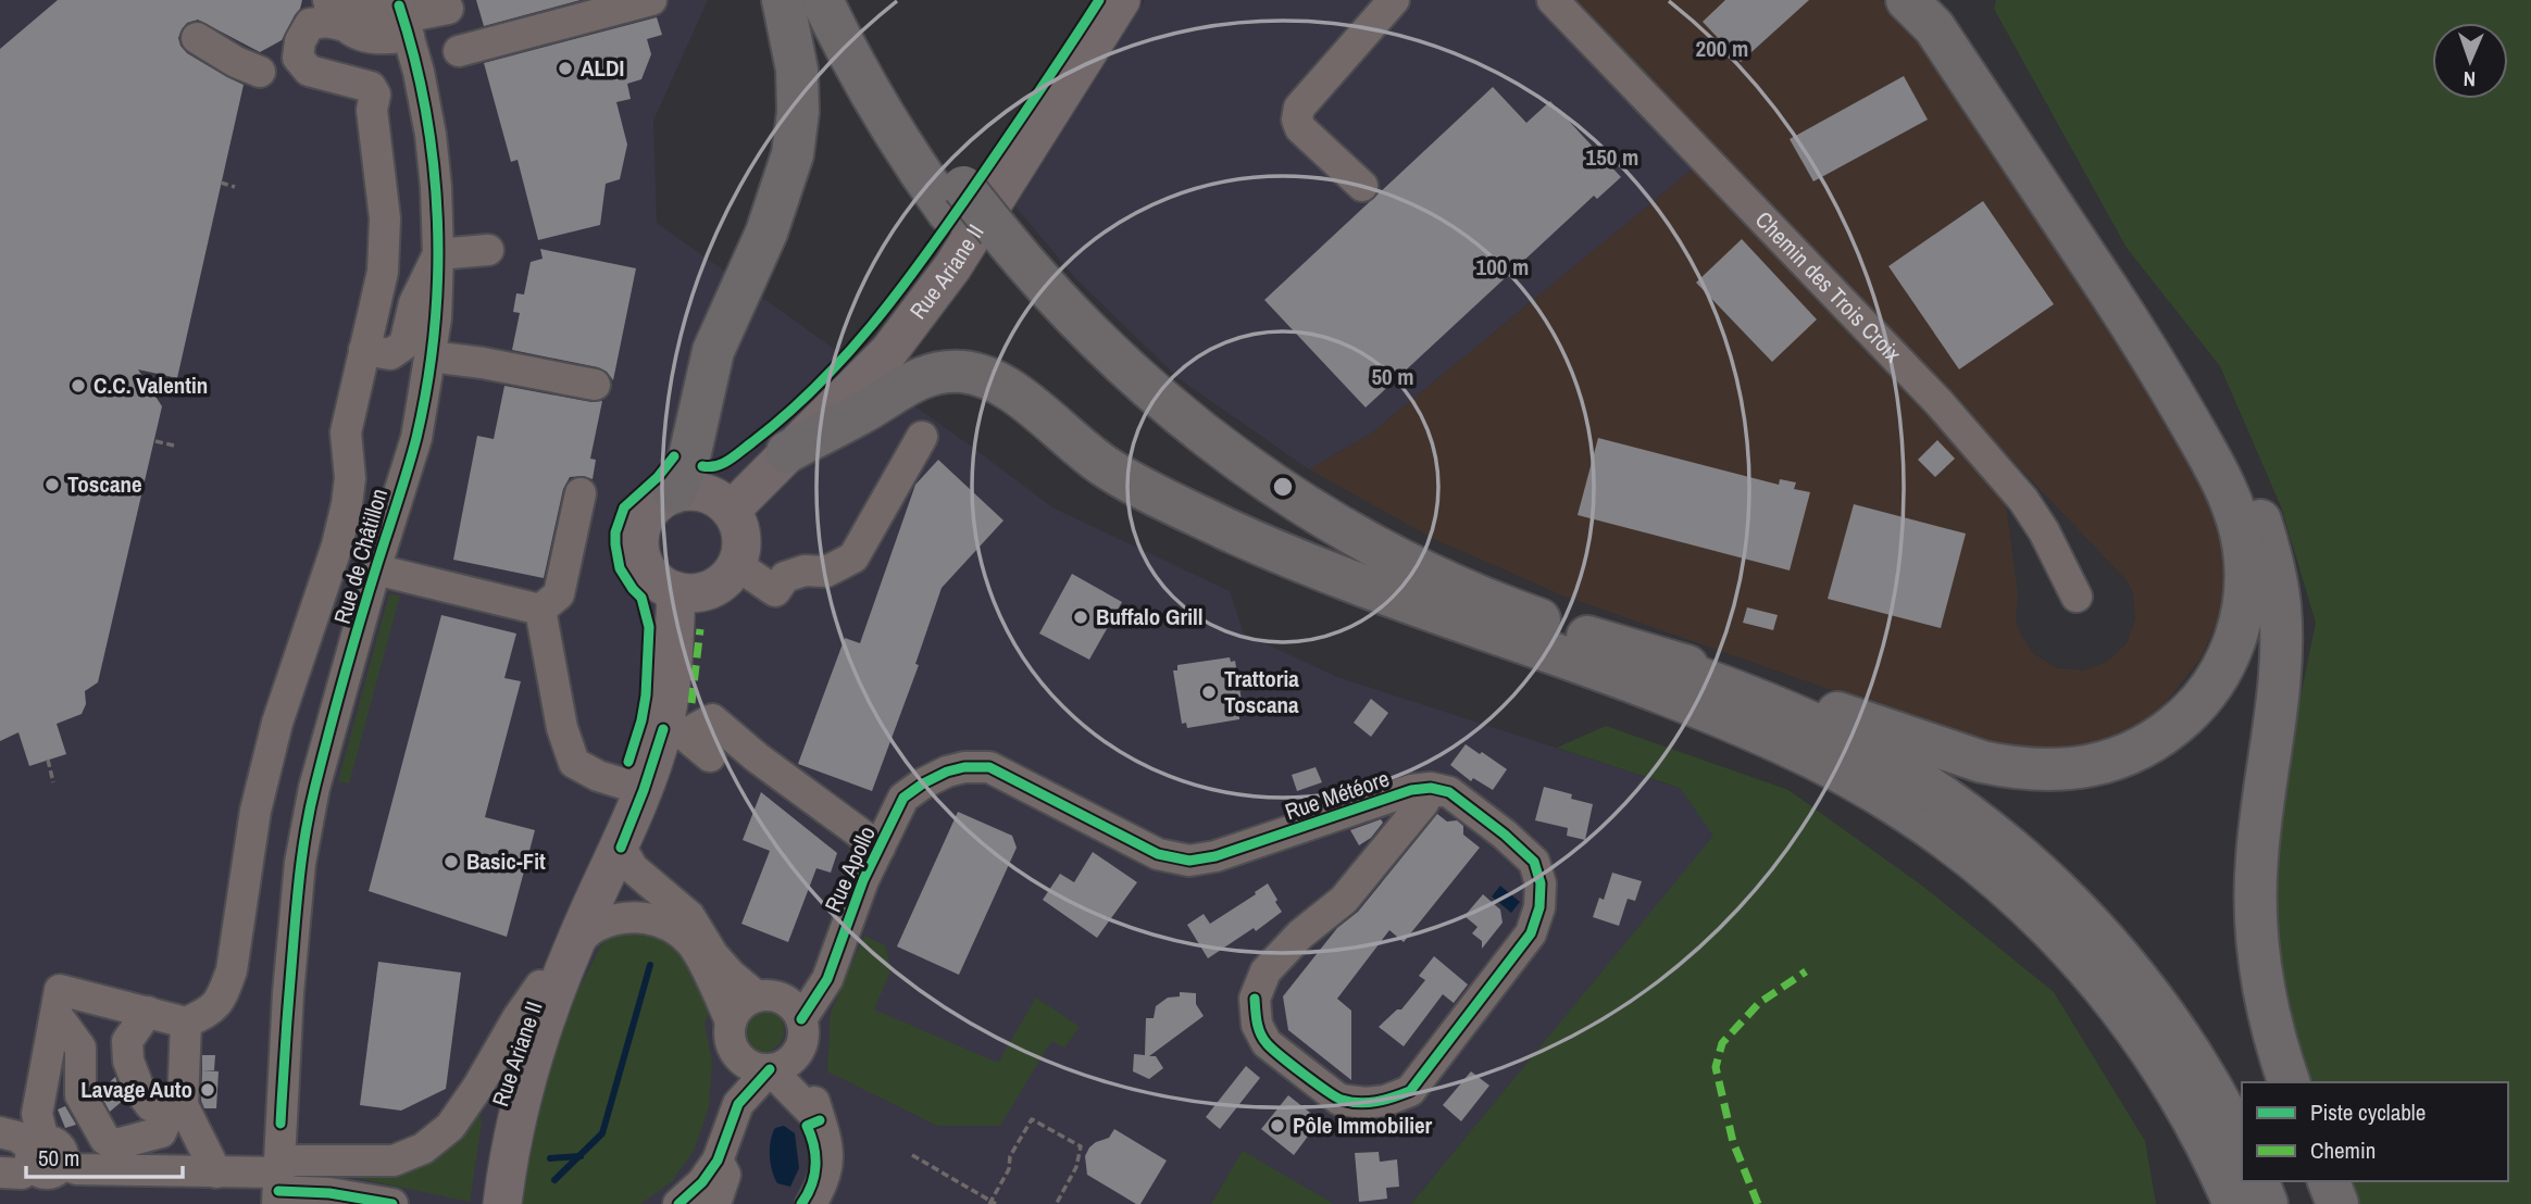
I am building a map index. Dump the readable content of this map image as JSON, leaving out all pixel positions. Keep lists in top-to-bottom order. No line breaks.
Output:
{"streets":{"main road":["Rue Ariane II"],"street":["Chemin des Trois Croix","Rue de Châtillon","Rue Météore","Rue Apollo"]},"crossings":[["Rue Météore","Rue Apollo"]],"places":["ALDI","C.C. Valentin","Toscane","Buffalo Grill","Trattoria Toscana","Basic-Fit","Lavage Auto","Pôle Immobilier"],"legend":["Piste cyclable","Chemin"],"scale_bar":"50 m","north":"bottom","rings":["200 m","150 m","100 m","50 m"]}
